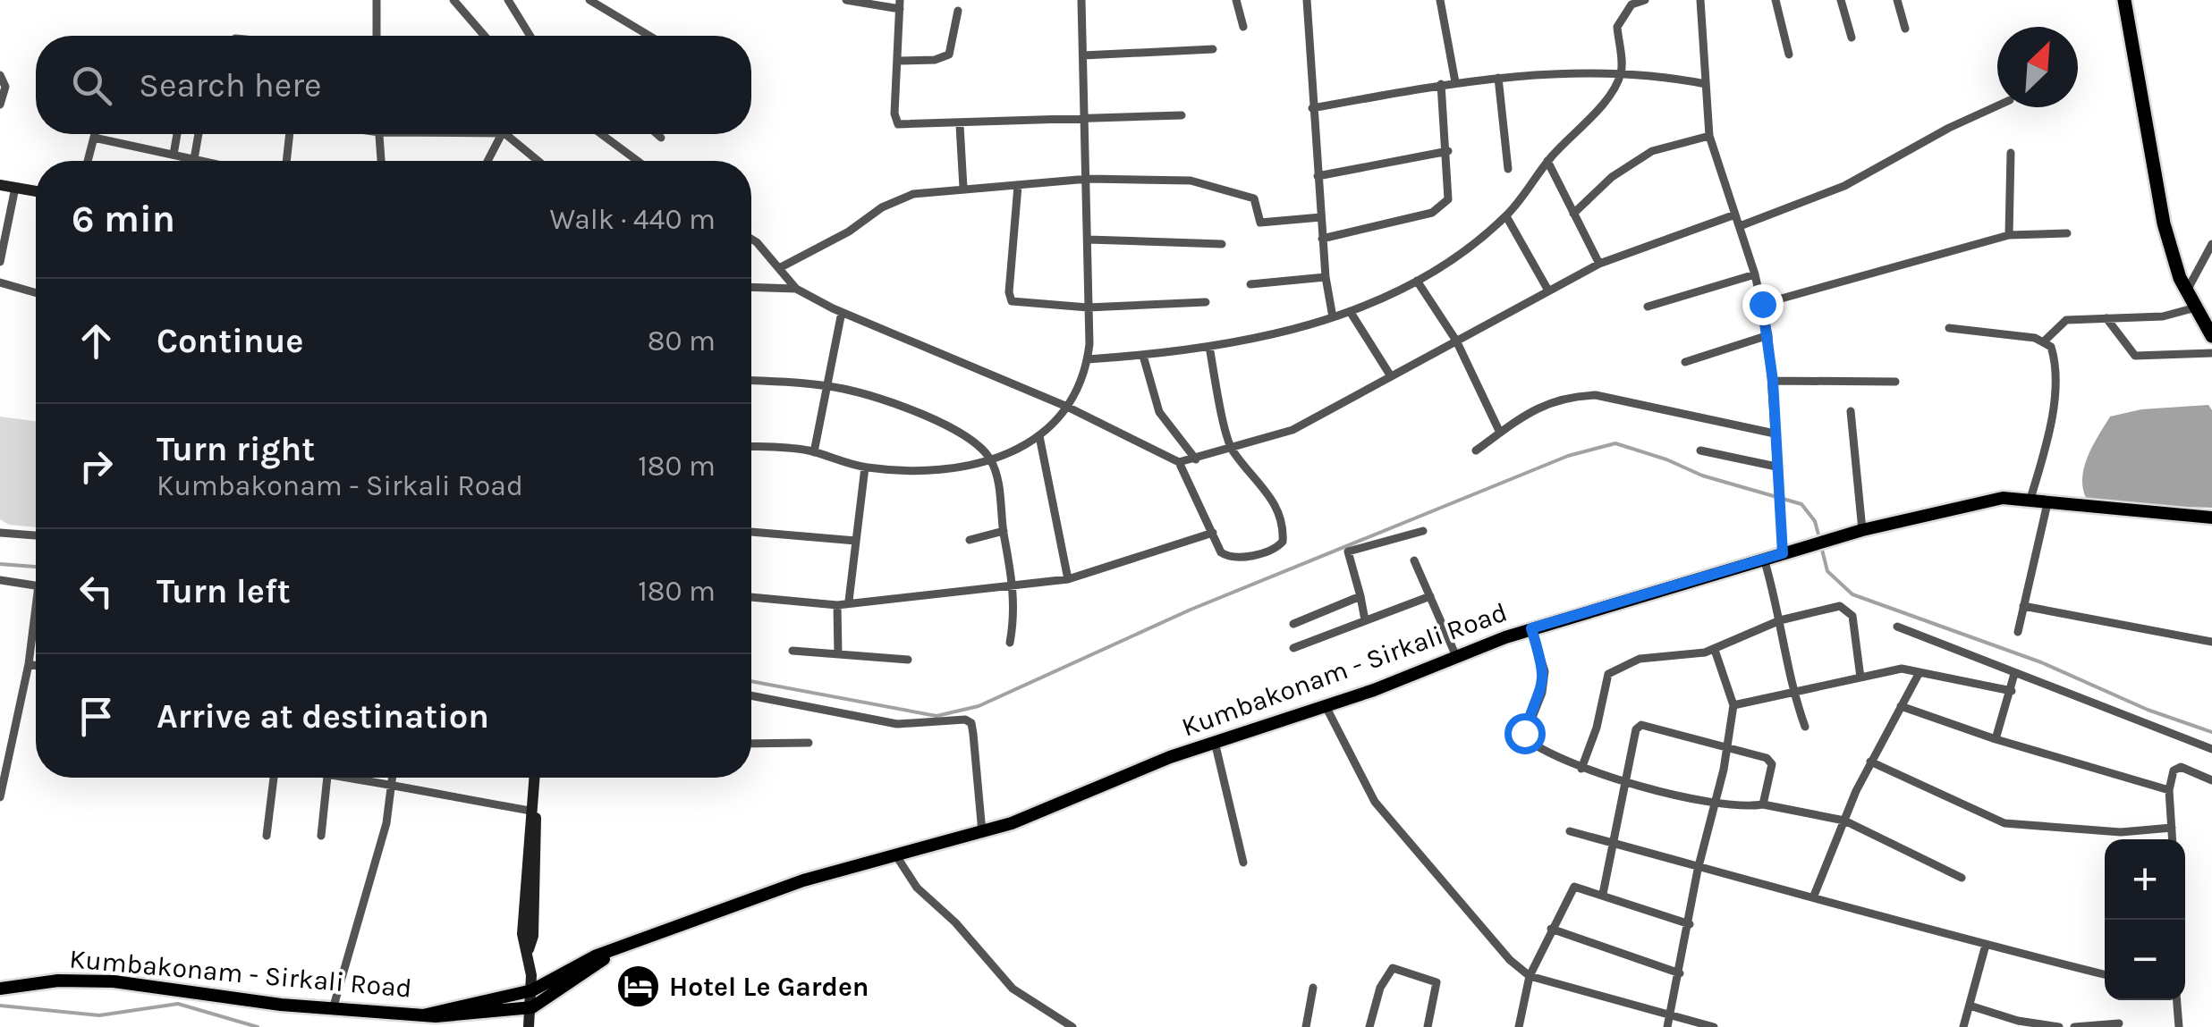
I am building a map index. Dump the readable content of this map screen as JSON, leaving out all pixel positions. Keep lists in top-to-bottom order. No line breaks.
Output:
{"streets":{"main road":["Kumbakonam - Sirkali Road"]},"places":{"hotel":["Hotel Le Garden"]},"north":"top right","page":{"search":"Search here","heading":["6 min","Walk · 440 m"],"list":[["Continue","80 m"],["Turn right","Kumbakonam - Sirkali Road","180 m"],["Turn left","180 m"],"Arrive at destination"],"map_buttons":["+","−"]}}
